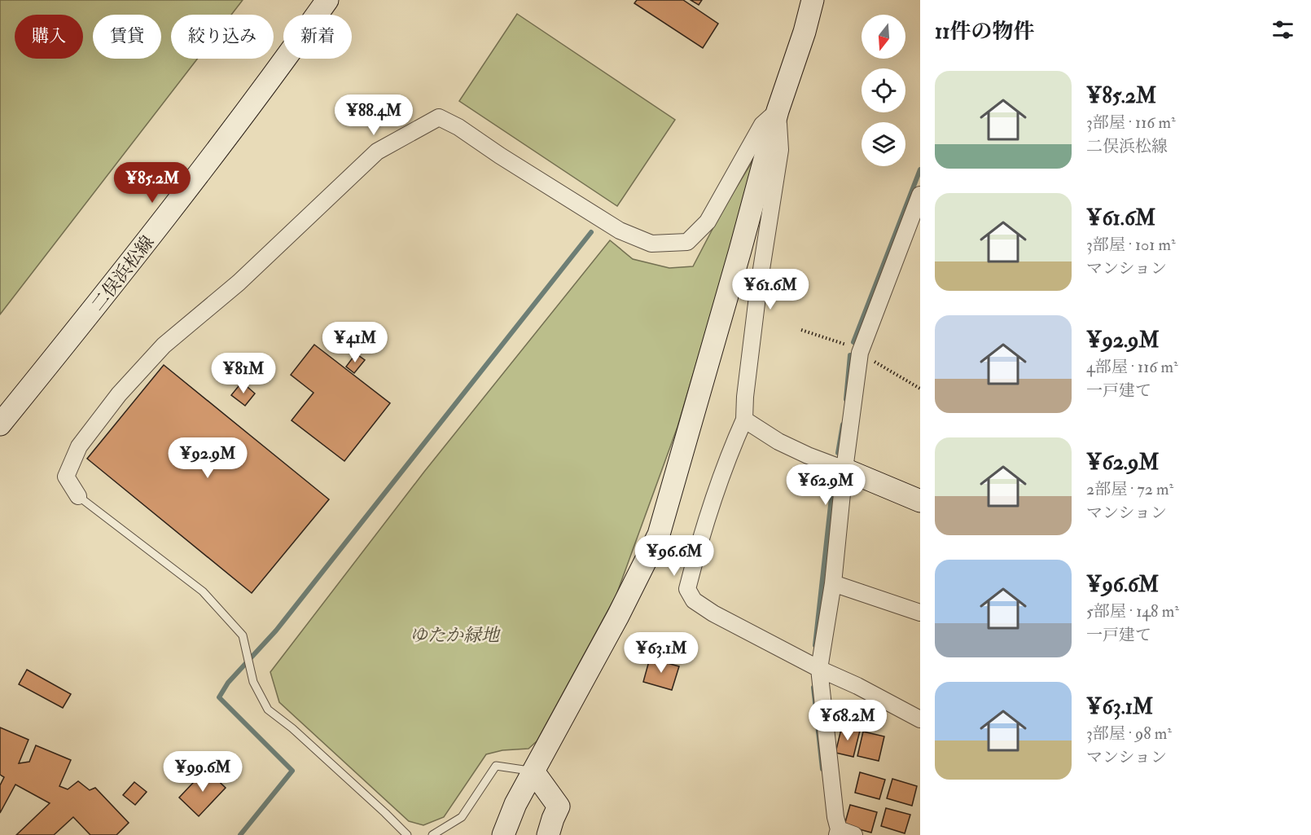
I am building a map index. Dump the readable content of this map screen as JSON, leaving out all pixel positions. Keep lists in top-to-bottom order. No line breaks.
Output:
{"streets":{"street":["二俣浜松線"]},"parks":["ゆたか緑地"],"north":"bottom","page":{"heading":"11件の物件","chip":["購入","賃貸","絞り込み","新着"],"list":[{"name":"¥85.2M","note":"3部屋 · 116 m² · 二俣浜松線"},{"name":"¥61.6M","note":"3部屋 · 101 m² · マンション"},{"name":"¥92.9M","note":"4部屋 · 116 m² · 一戸建て"},{"name":"¥62.9M","note":"2部屋 · 72 m² · マンション"},{"name":"¥96.6M","note":"5部屋 · 148 m² · 一戸建て"},{"name":"¥63.1M","note":"3部屋 · 98 m² · マンション"}],"price":["¥88.4M","¥85.2M","¥61.6M","¥41M","¥81M","¥92.9M","¥62.9M","¥96.6M","¥63.1M","¥68.2M","¥99.6M"]}}
